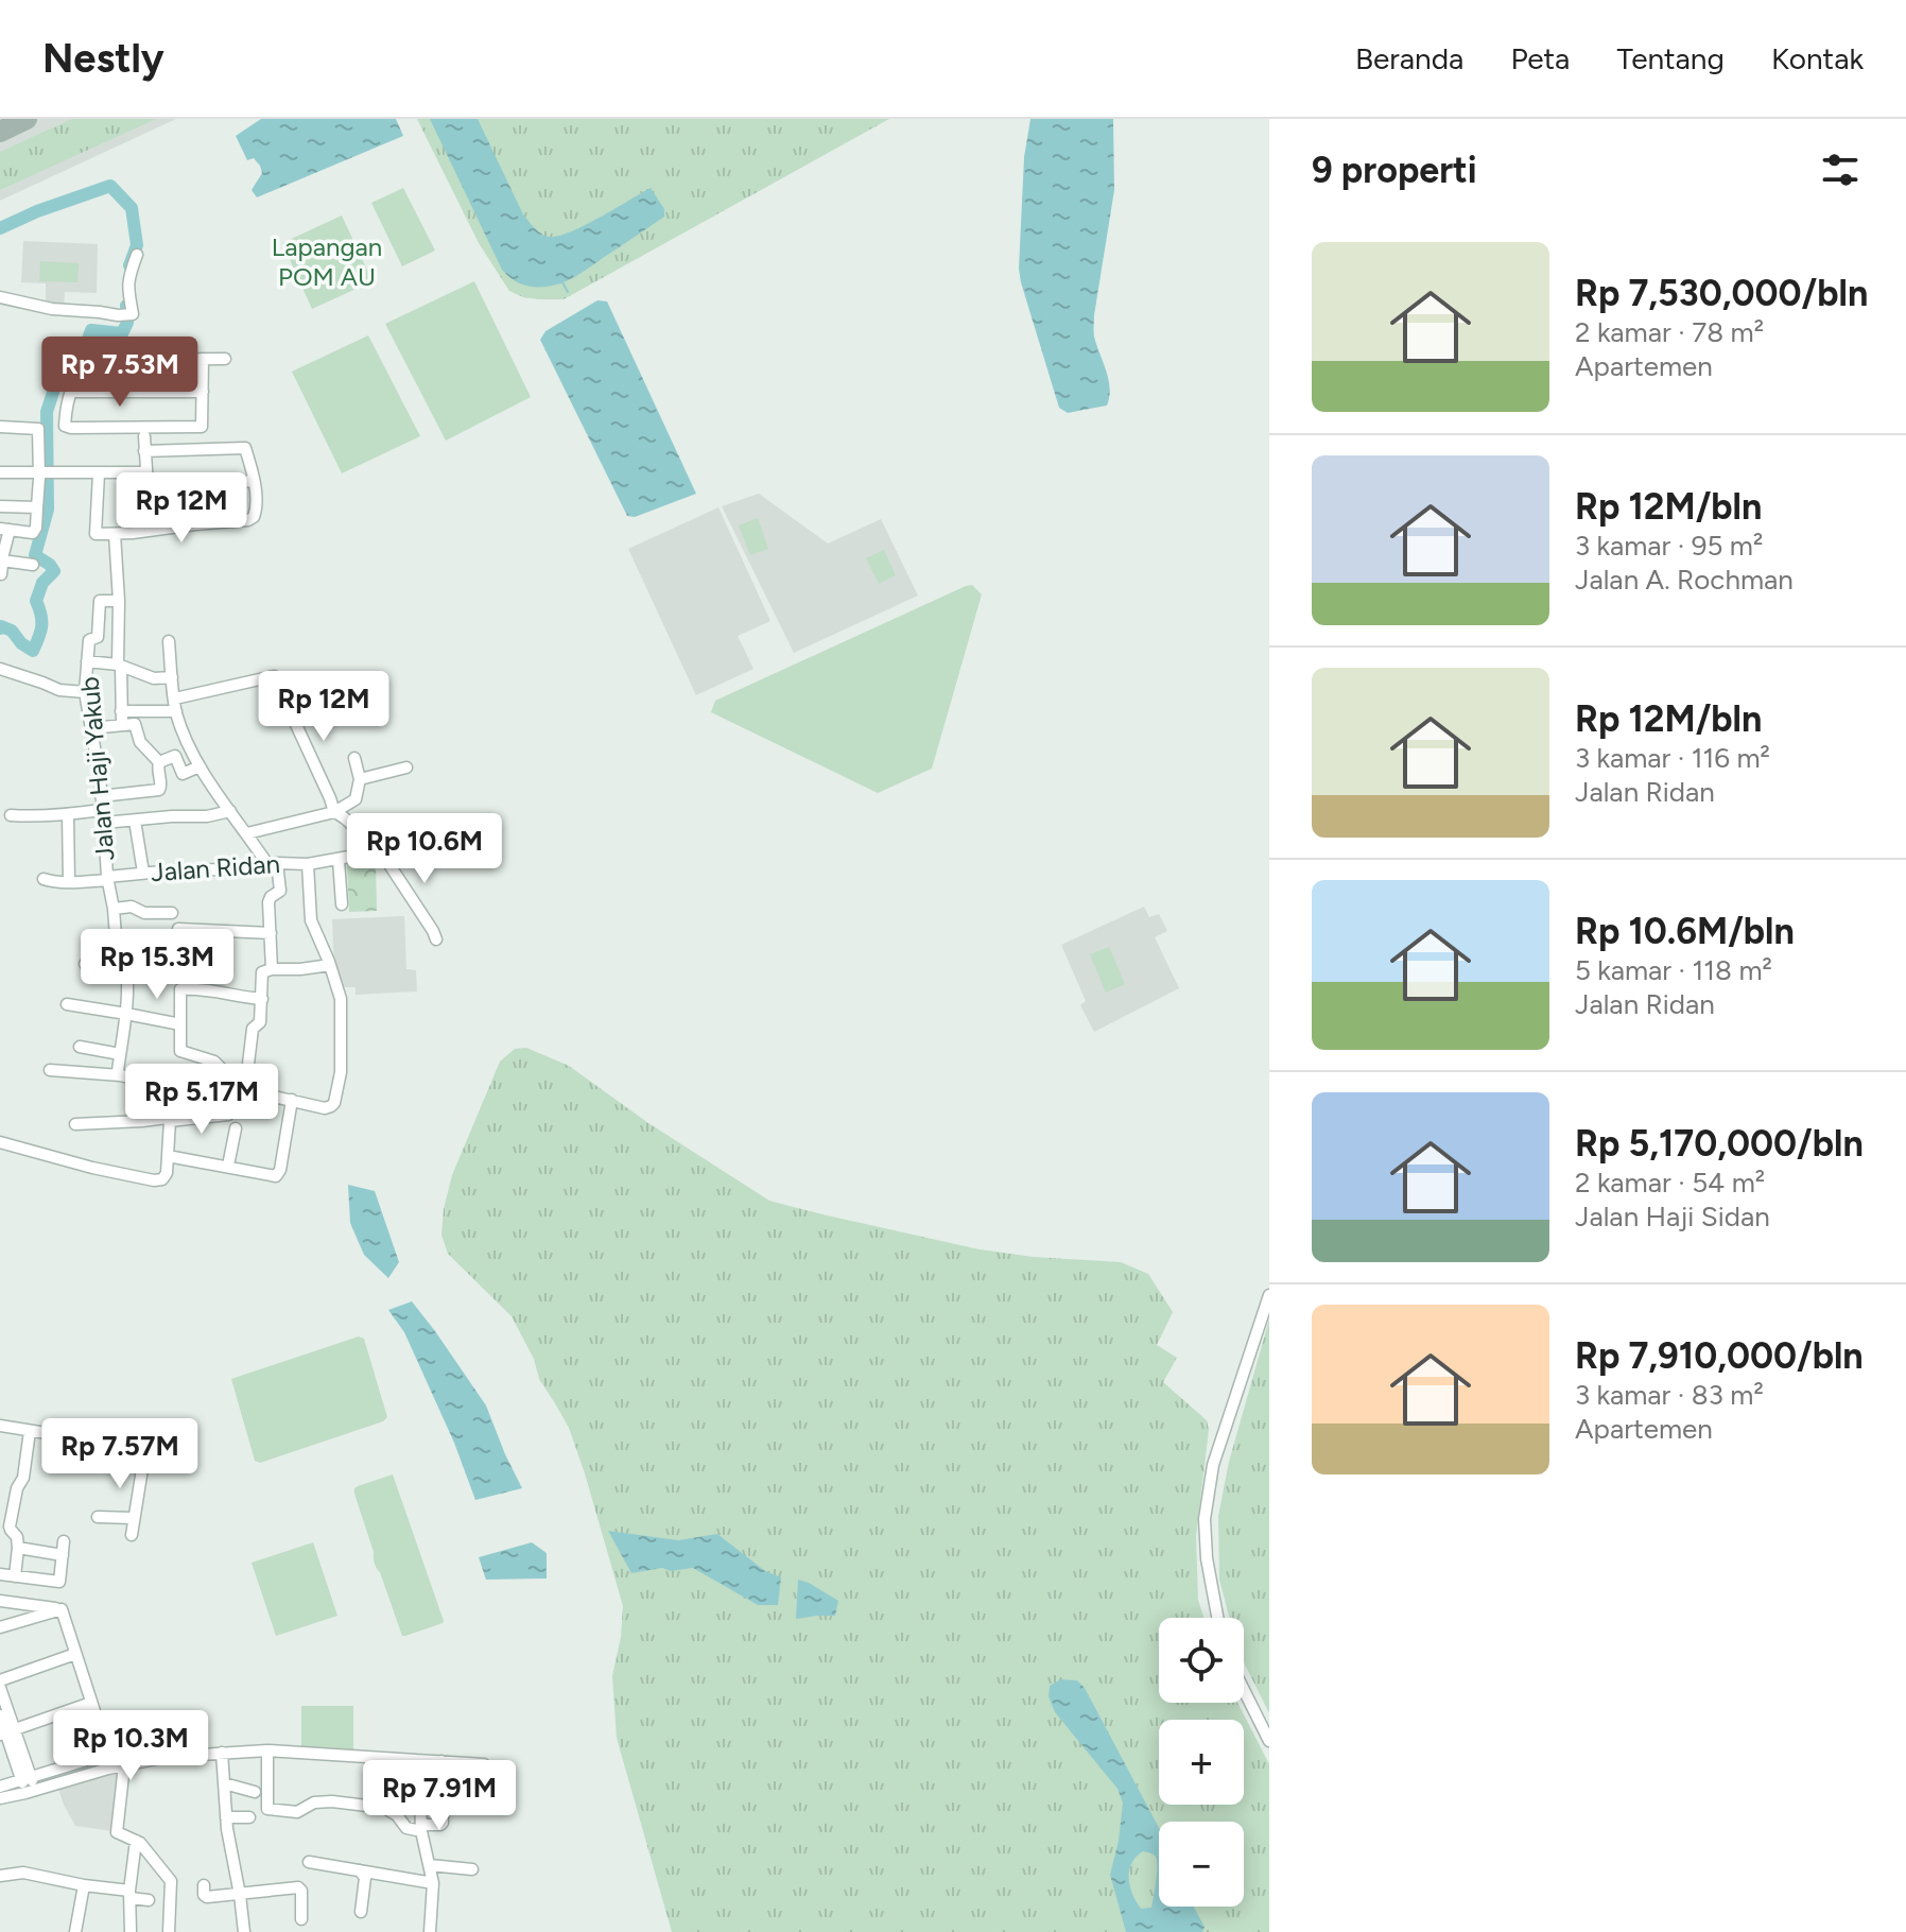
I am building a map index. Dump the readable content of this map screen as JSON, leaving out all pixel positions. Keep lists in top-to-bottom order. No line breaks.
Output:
{"streets":{"street":["Jalan Haji Yakub","Jalan Ridan"]},"crossings":[["Jalan Haji Yakub","Jalan Ridan"]],"parks":["Lapangan POM AU"],"page":{"header":"Nestly","nav":["Beranda","Peta","Tentang","Kontak"],"heading":"9 properti","list":[{"name":"Rp 7,530,000/bln","note":"2 kamar · 78 m² · Apartemen"},{"name":"Rp 12M/bln","note":"3 kamar · 95 m² · Jalan A. Rochman"},{"name":"Rp 12M/bln","note":"3 kamar · 116 m² · Jalan Ridan"},{"name":"Rp 10.6M/bln","note":"5 kamar · 118 m² · Jalan Ridan"},{"name":"Rp 5,170,000/bln","note":"2 kamar · 54 m² · Jalan Haji Sidan"},{"name":"Rp 7,910,000/bln","note":"3 kamar · 83 m² · Apartemen"}],"price":["Rp 7.53M","Rp 12M","Rp 12M","Rp 10.6M","Rp 15.3M","Rp 5.17M","Rp 7.57M","Rp 10.3M","Rp 7.91M"],"map_buttons":["+","−"]}}
